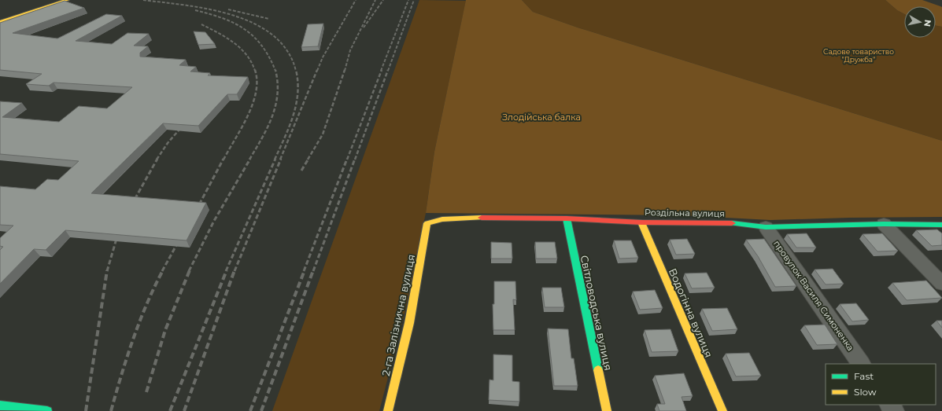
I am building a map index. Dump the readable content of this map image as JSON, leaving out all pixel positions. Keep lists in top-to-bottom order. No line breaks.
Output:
{"streets":{"street":["Роздільна вулиця","провулок Василя Симоненка","Світловодська вулиця","Водогінна вулиця","2-га Залізнична вулиця"]},"crossings":[["Роздільна вулиця","провулок Василя Симоненка"],["Роздільна вулиця","Світловодська вулиця"],["Роздільна вулиця","Водогінна вулиця"],["Роздільна вулиця","2-га Залізнична вулиця"]],"parks":["Садове товариство \"Дружба\"","Злодійська балка"],"legend":["Fast","Slow"],"north":"right"}
